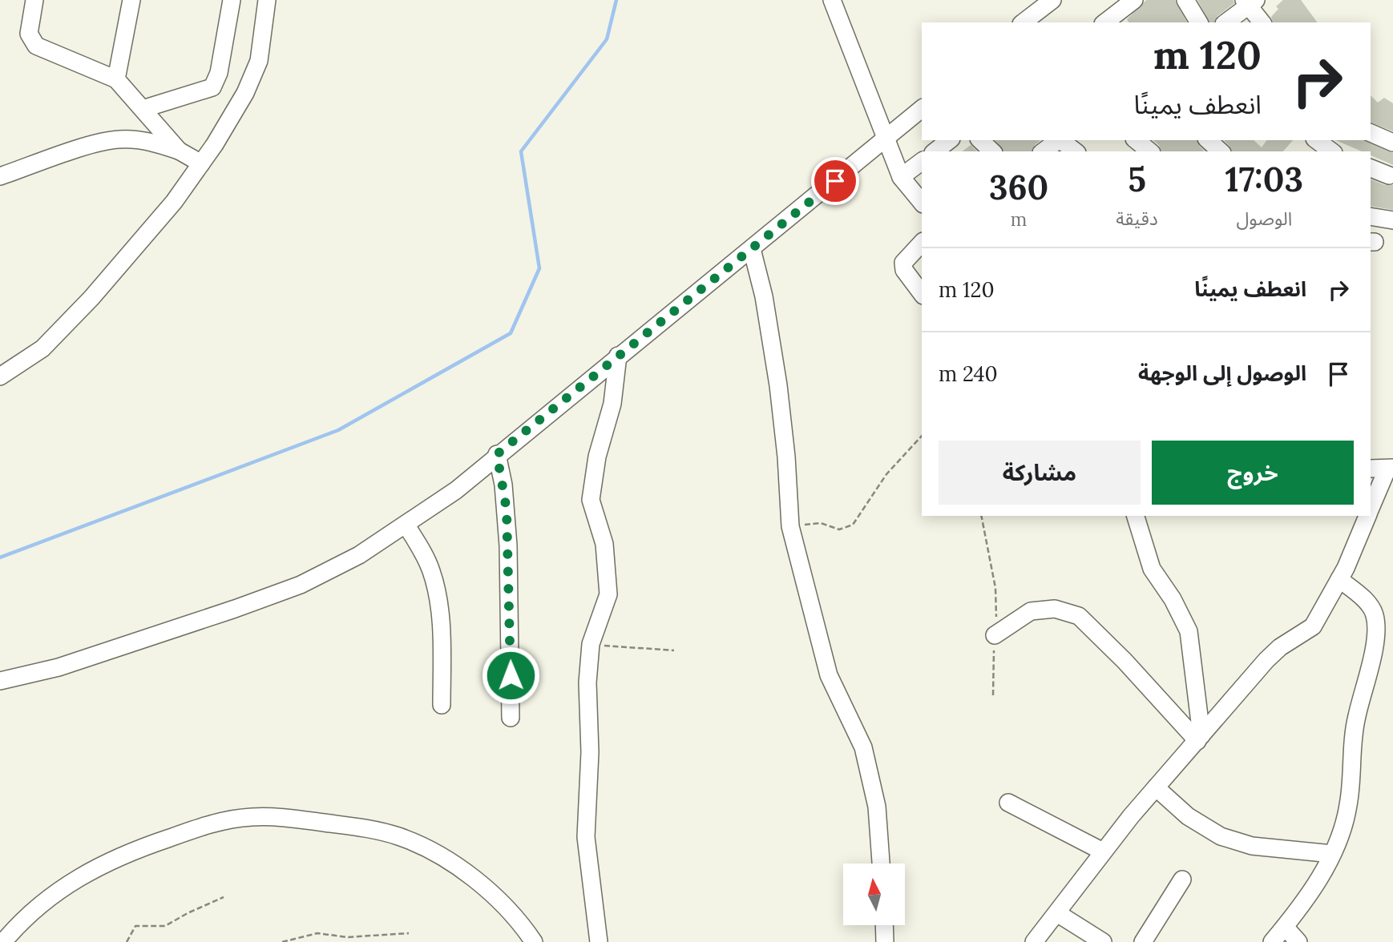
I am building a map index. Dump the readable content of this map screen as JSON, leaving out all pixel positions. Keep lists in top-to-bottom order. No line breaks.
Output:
{"north":"top","page":{"turn":["120 m","انعطف يمينًا"],"eta":["17:03","الوصول","5","دقيقة","360","m"],"list":[{"name":"انعطف يمينًا","value":"120 m"},{"name":"الوصول إلى الوجهة","value":"240 m"}],"buttons":["خروج","مشاركة"]}}
